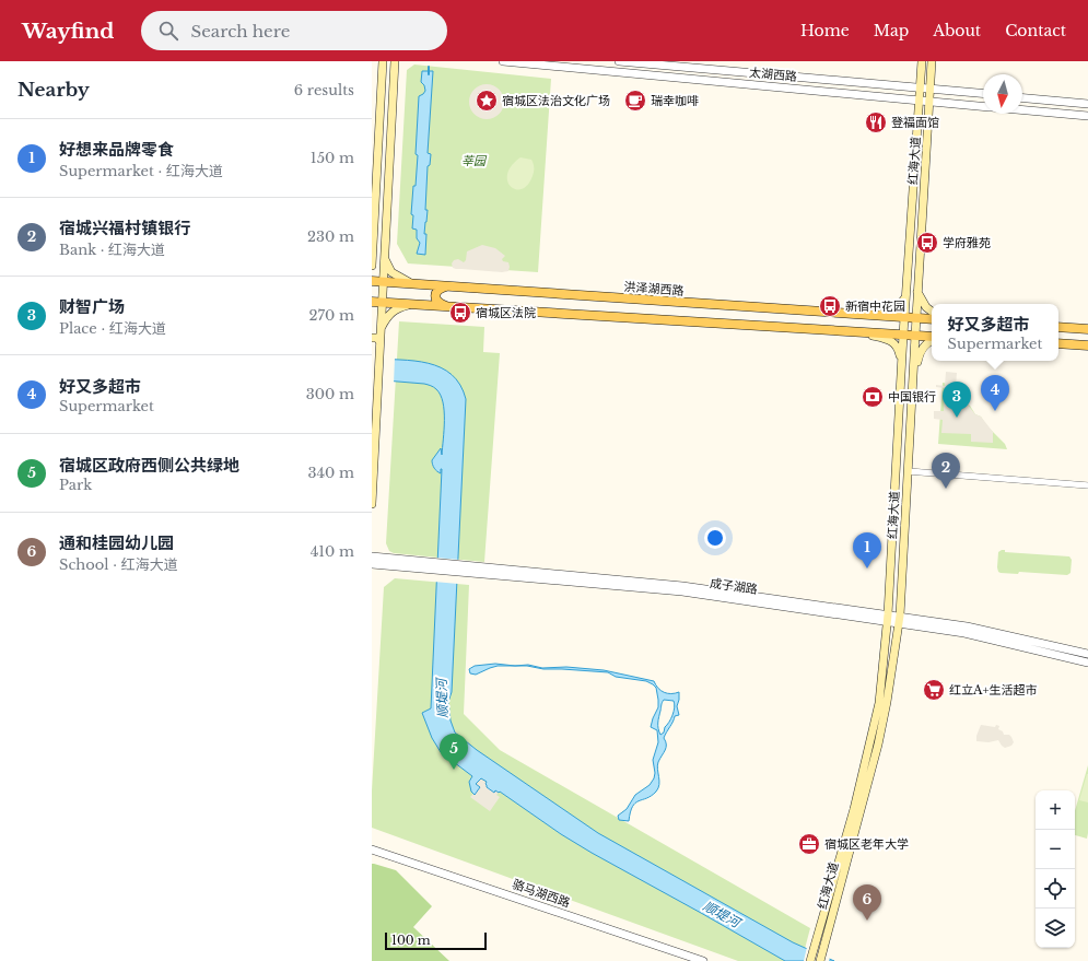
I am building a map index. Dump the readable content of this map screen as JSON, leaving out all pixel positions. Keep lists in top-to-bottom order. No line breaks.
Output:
{"streets":{"main road":["红海大道","洪泽湖西路"],"street":["太湖西路","成子湖路","骆马湖西路"]},"crossings":[["太湖西路","红海大道"],["红海大道","洪泽湖西路"],["红海大道","成子湖路"]],"water":["顺堤河"],"parks":["莘园"],"places":{"place":["宿城区法治文化广场"],"cafe":["瑞幸咖啡"],"restaurant":["登福面馆"],"bus stop":["学府雅苑","新宿中花园","宿城区法院"],"bank":["中国银行"],"supermarket":["红立A+生活超市"],"office":["宿城区老年大学"]},"scale_bar":"100 m","north":"bottom","page":{"header":"Wayfind","search":"Search here","nav":["Home","Map","About","Contact"],"heading":["Nearby","6 results"],"list":[{"mark":"1","name":"好想来品牌零食","note":"Supermarket · 红海大道","value":"150 m"},{"mark":"2","name":"宿城兴福村镇银行","note":"Bank · 红海大道","value":"230 m"},{"mark":"3","name":"财智广场","note":"Place · 红海大道","value":"270 m"},{"mark":"4","name":"好又多超市","note":"Supermarket","value":"300 m"},{"mark":"5","name":"宿城区政府西侧公共绿地","note":"Park","value":"340 m"},{"mark":"6","name":"通和桂园幼儿园","note":"School · 红海大道","value":"410 m"}],"popup":["好又多超市","Supermarket"],"pins":["4","3","2","1","5","6"],"map_buttons":["+","−"],"scale":"100 m"}}
